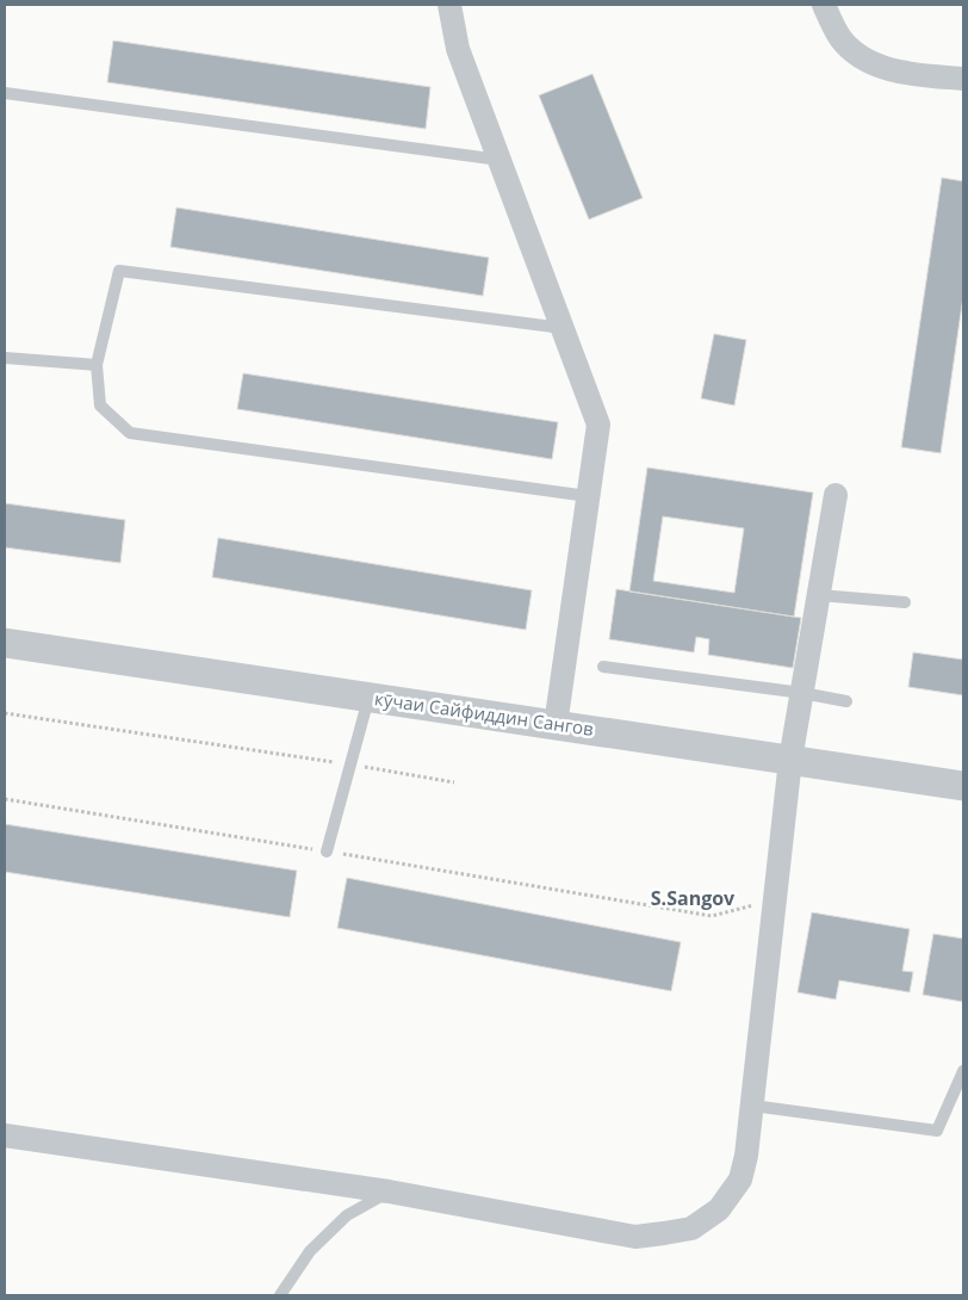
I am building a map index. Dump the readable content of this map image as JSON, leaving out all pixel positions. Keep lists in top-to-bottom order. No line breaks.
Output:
{"streets":{"street":["кӯчаи Сайфиддин Сангов"]},"districts":["S.Sangov"]}
